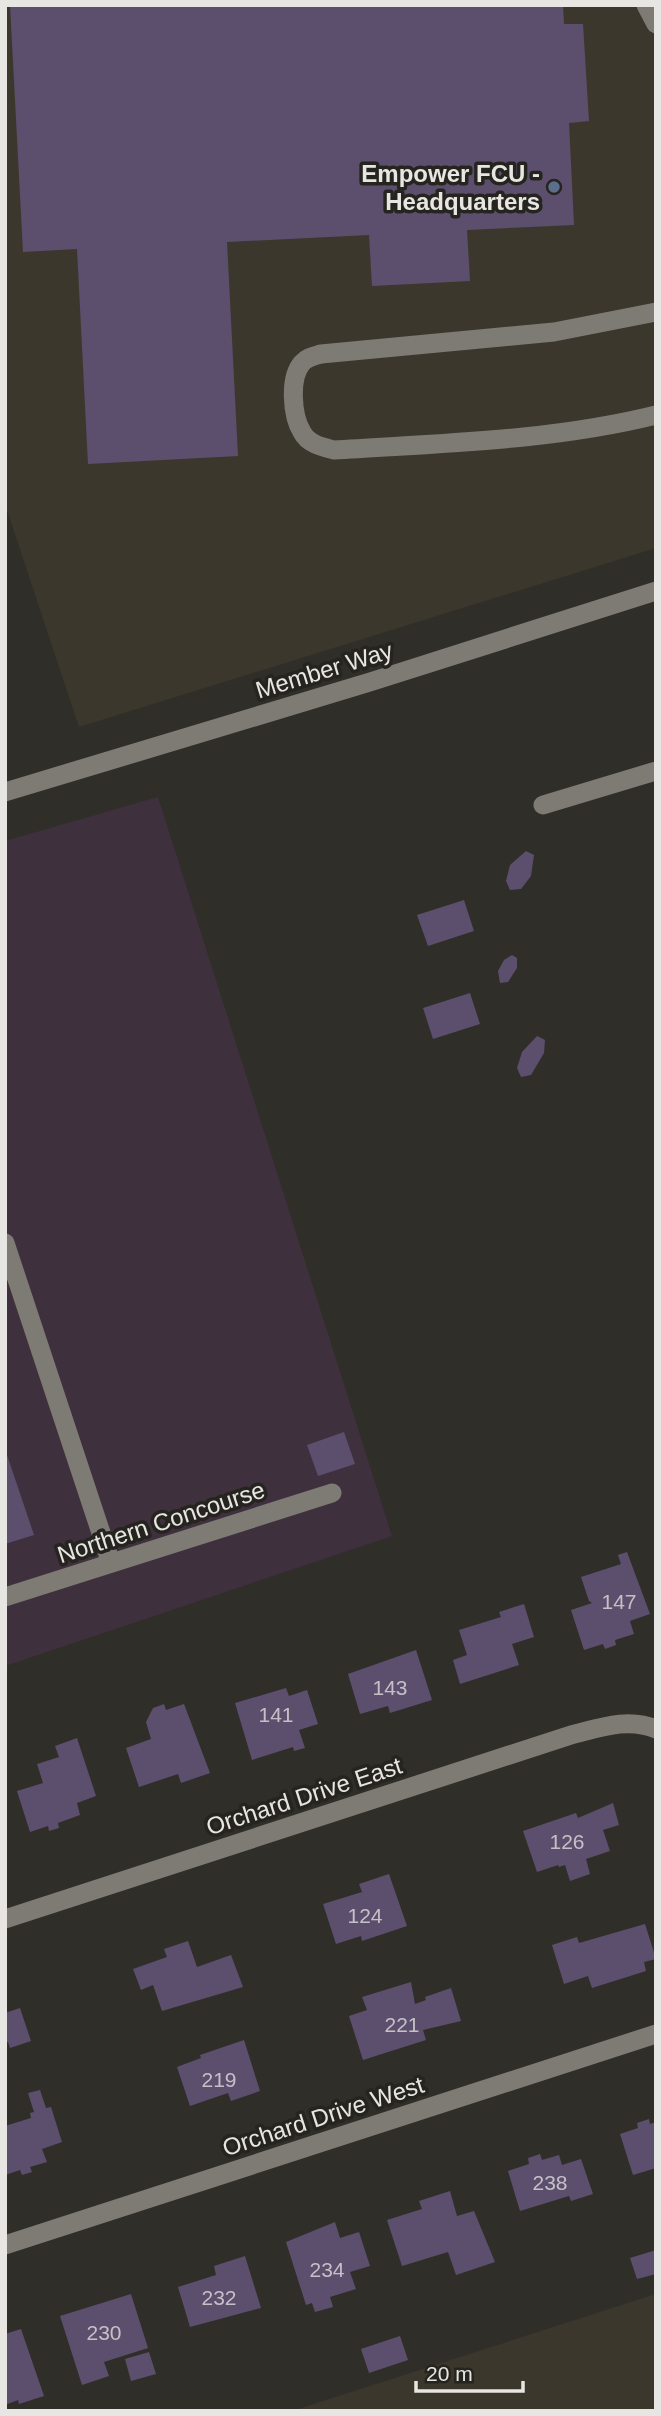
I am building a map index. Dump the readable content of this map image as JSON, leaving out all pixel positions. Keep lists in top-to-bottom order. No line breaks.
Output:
{"streets":{"street":["Member Way","Northern Concourse","Orchard Drive East","Orchard Drive West"]},"places":["Empower FCU - Headquarters"],"house_numbers":["147","143","141","126","124","221","219","238","234","232","230"],"scale_bar":"20 m"}
